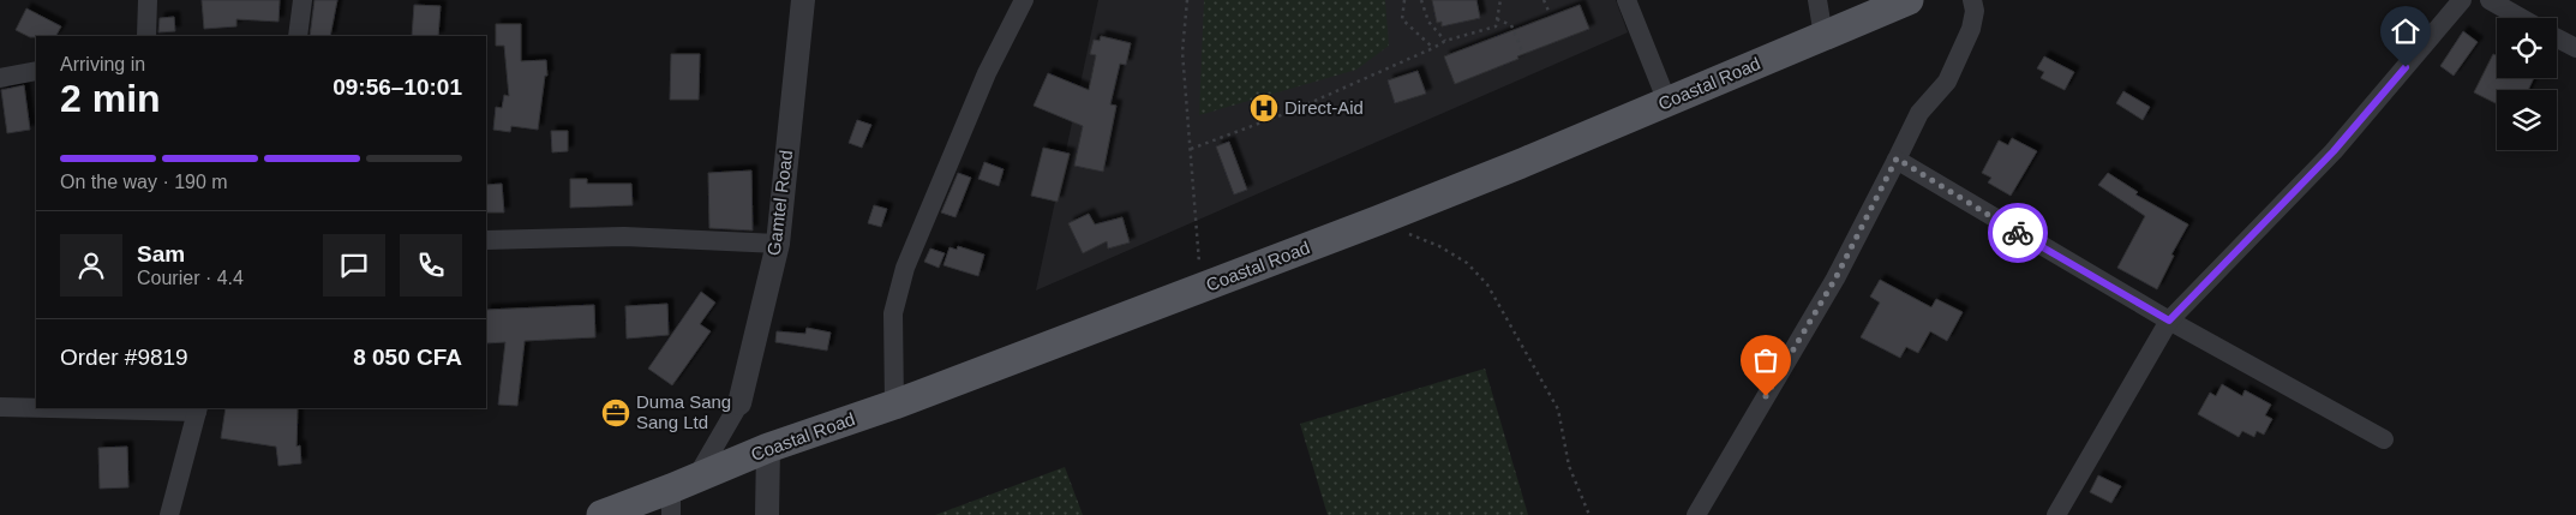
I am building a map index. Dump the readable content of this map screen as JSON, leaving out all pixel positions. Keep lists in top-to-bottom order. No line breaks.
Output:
{"streets":{"main road":["Coastal Road"],"street":["Gamtel Road"]},"places":{"hospital":["Direct-Aid"],"office":["Duma Sang Sang Ltd"]},"page":{"heading":["2 min","Arriving in","09:56–10:01"],"panel":["Sam","Courier · 4.4","Order #9819","8 050 CFA"],"bar":"On the way · 190 m"}}
